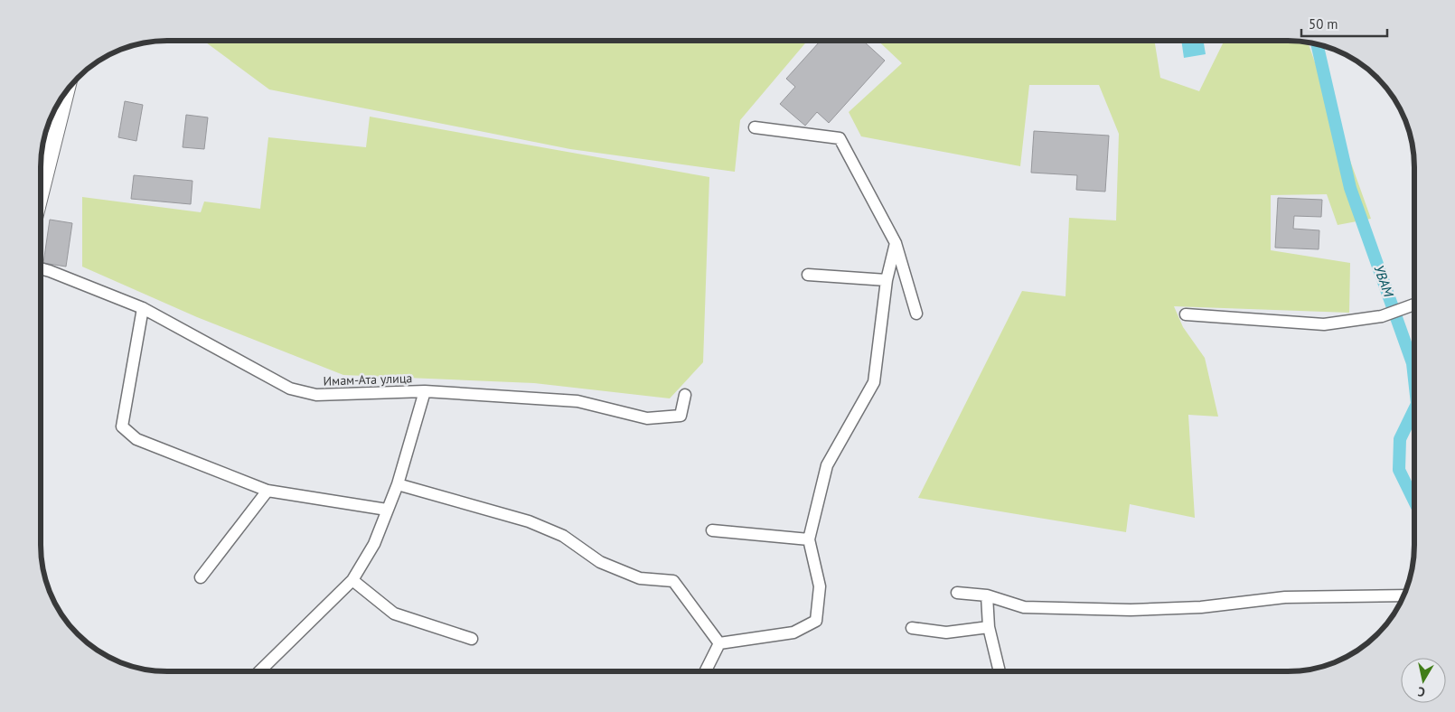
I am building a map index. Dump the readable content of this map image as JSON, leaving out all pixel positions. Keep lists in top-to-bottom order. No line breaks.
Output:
{"streets":{"street":["Имам-Ата улица"]},"water":["УВАМ"],"scale_bar":"50 m","north":"bottom"}
